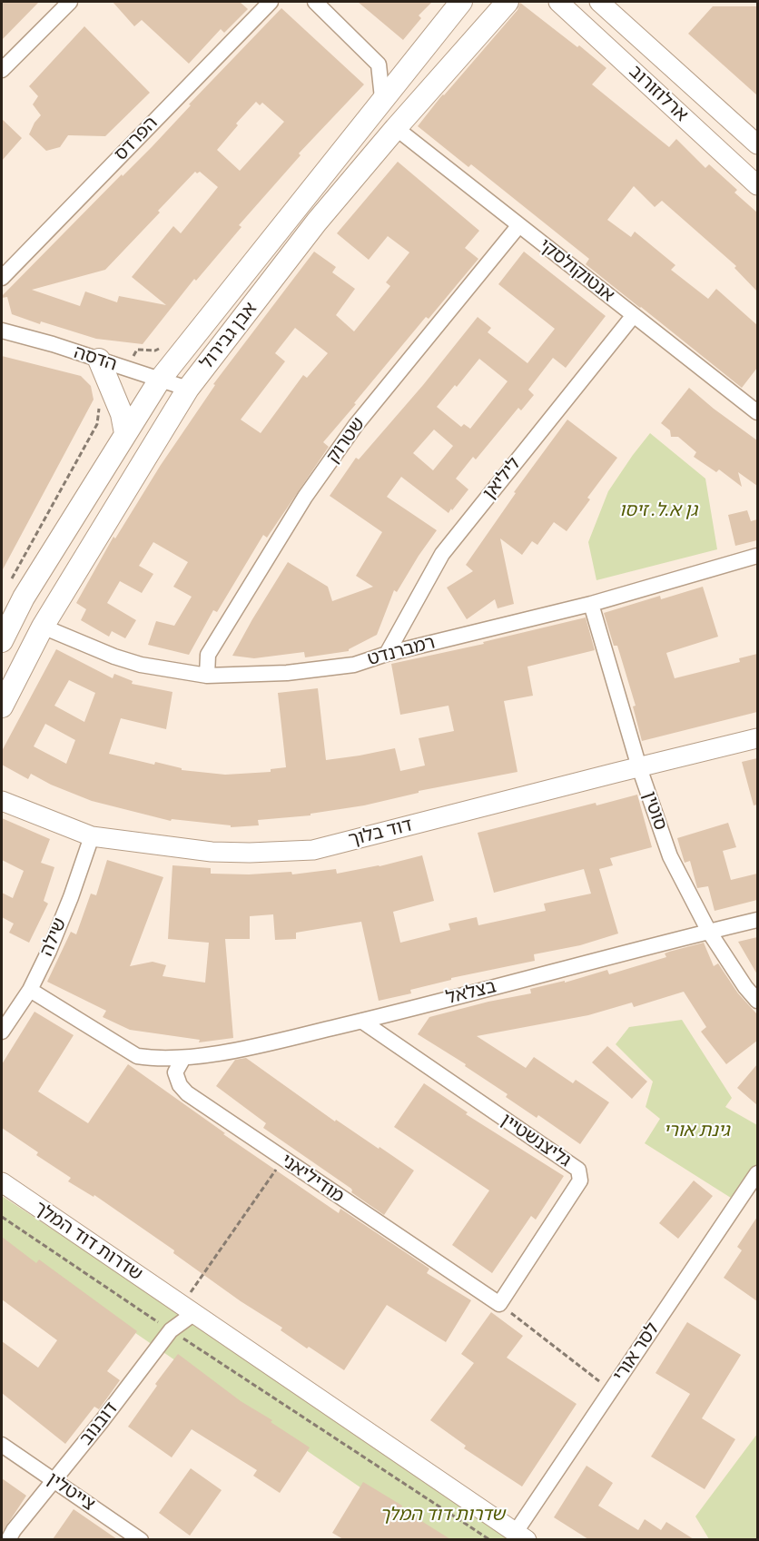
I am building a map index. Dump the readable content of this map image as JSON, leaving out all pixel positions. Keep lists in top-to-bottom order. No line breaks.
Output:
{"streets":{"main road":["אבן גבירול"],"street":["ארלוזורוב","הפרדס","אנטוקולסקי","הדסה","שטרוק","ליליאן","רמברנדט","סוטין","דוד בלוך","שילה","בצלאל","גליצנשטיין","מודיליאני","שדרות דוד המלך","לסר אורי","דובנוב","צייטלין"]},"crossings":[["אנטוקולסקי","אבן גבירול"],["אנטוקולסקי","שטרוק"],["אנטוקולסקי","ליליאן"],["אבן גבירול","הדסה"],["אבן גבירול","רמברנדט"],["שטרוק","רמברנדט"],["ליליאן","רמברנדט"],["רמברנדט","סוטין"],["סוטין","דוד בלוך"],["סוטין","בצלאל"],["דוד בלוך","שילה"],["בצלאל","גליצנשטיין"],["בצלאל","מודיליאני"],["גליצנשטיין","מודיליאני"],["שדרות דוד המלך","לסר אורי"],["שדרות דוד המלך","דובנוב"],["דובנוב","צייטלין"]],"parks":["גן א.ל. זיסו","גינת אורי","שדרות דוד המלך"]}
